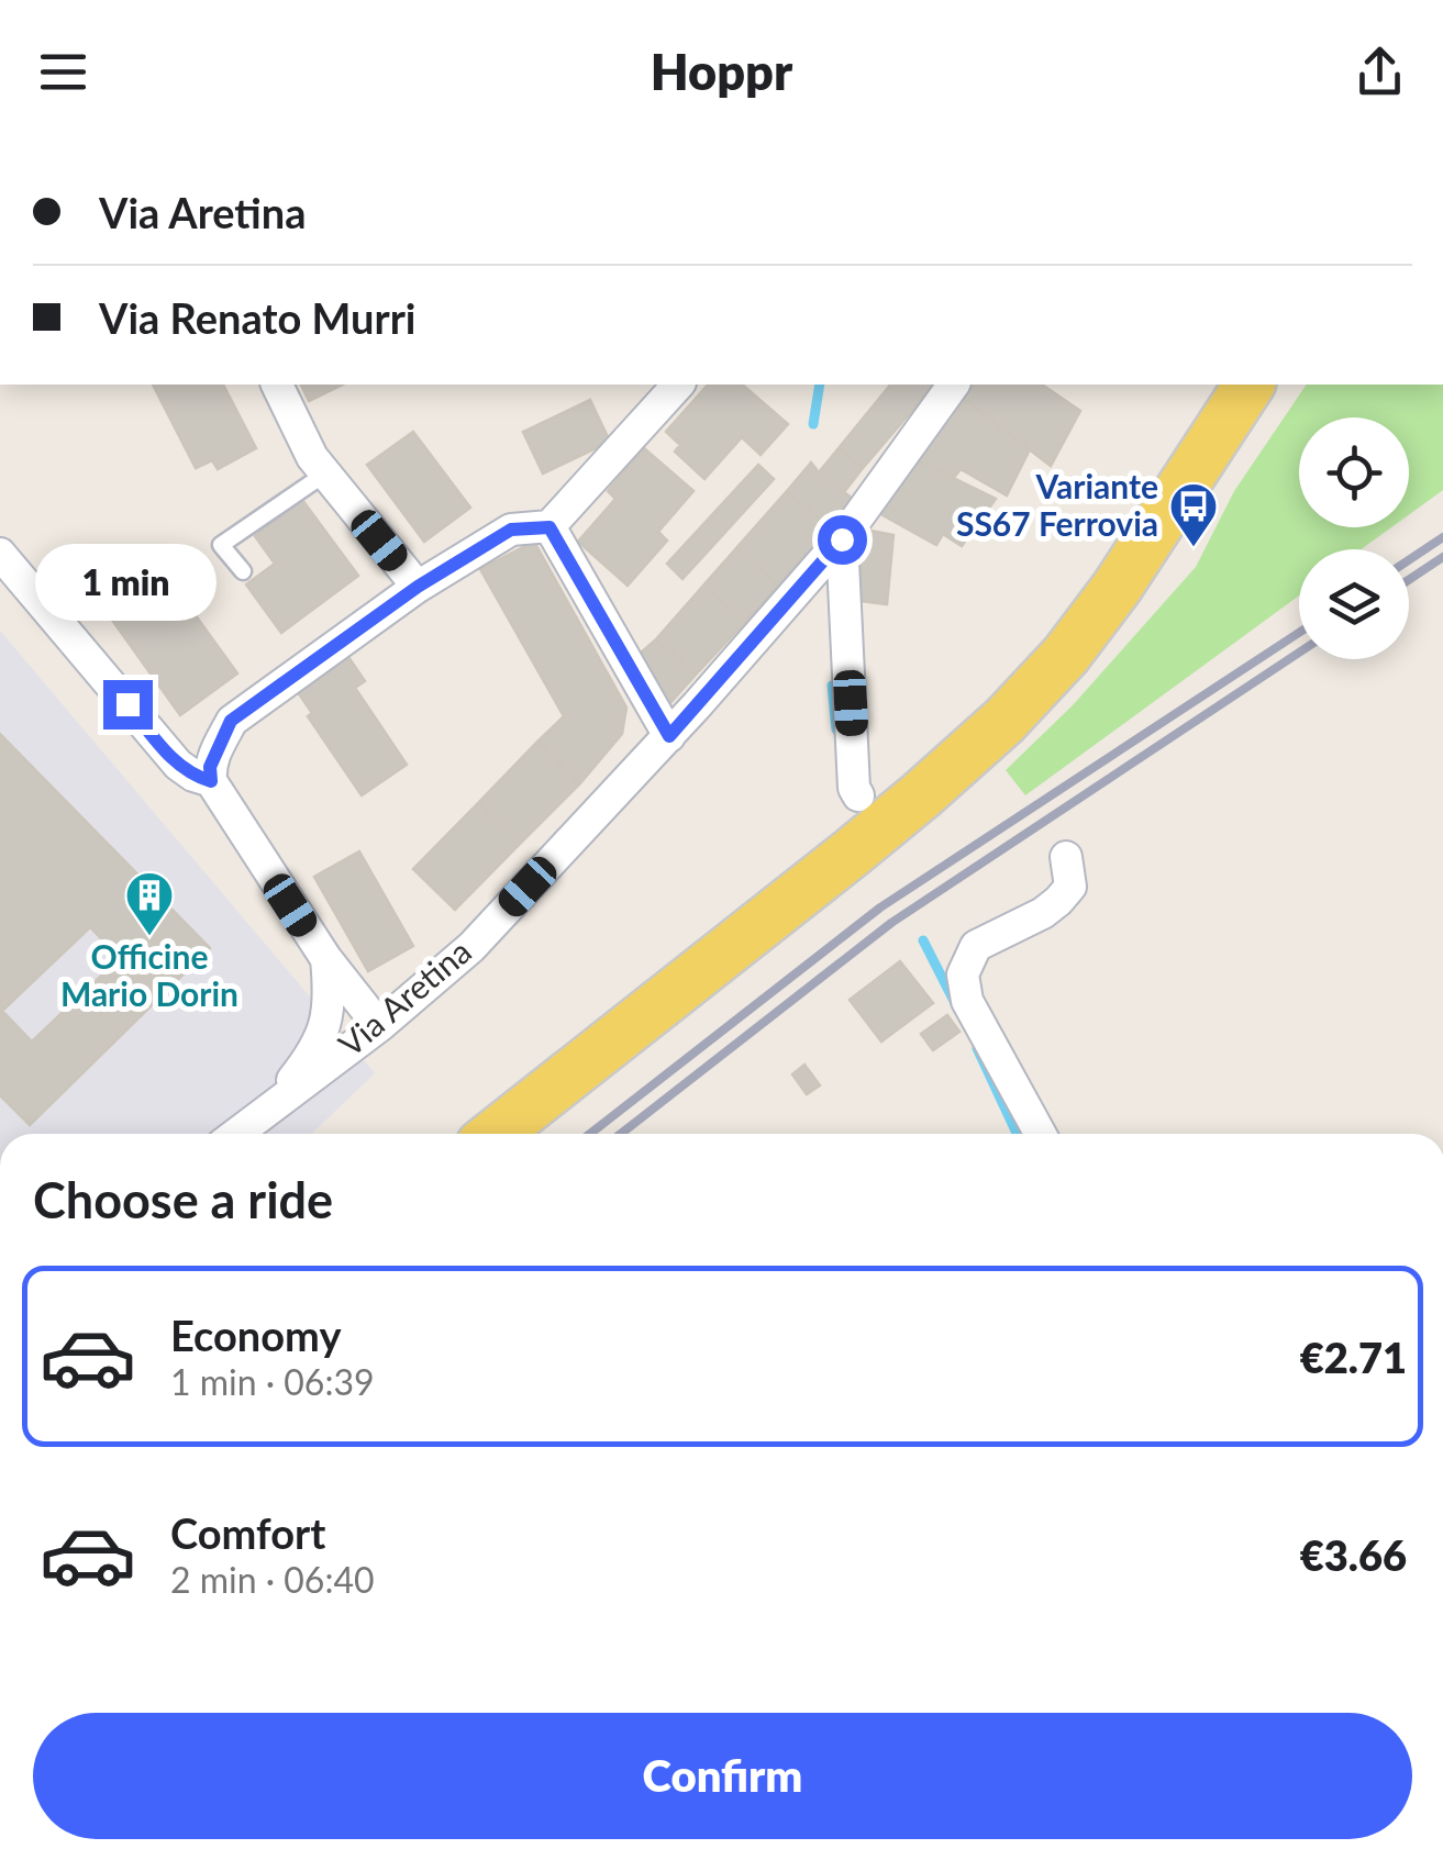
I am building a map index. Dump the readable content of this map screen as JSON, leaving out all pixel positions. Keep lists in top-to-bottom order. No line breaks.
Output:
{"streets":{"street":["Via Aretina"]},"places":{"bus stop":["Variante SS67 Ferrovia"],"building":["Officine Mario Dorin"]},"page":{"header":"Hoppr","banner":["Via Aretina","Via Renato Murri"],"bubble":"1 min","heading":"Choose a ride","list":[{"name":"Economy","note":"1 min · 06:39","value":"€2.71"},{"name":"Comfort","note":"2 min · 06:40","value":"€3.66"}],"buttons":"Confirm"}}
